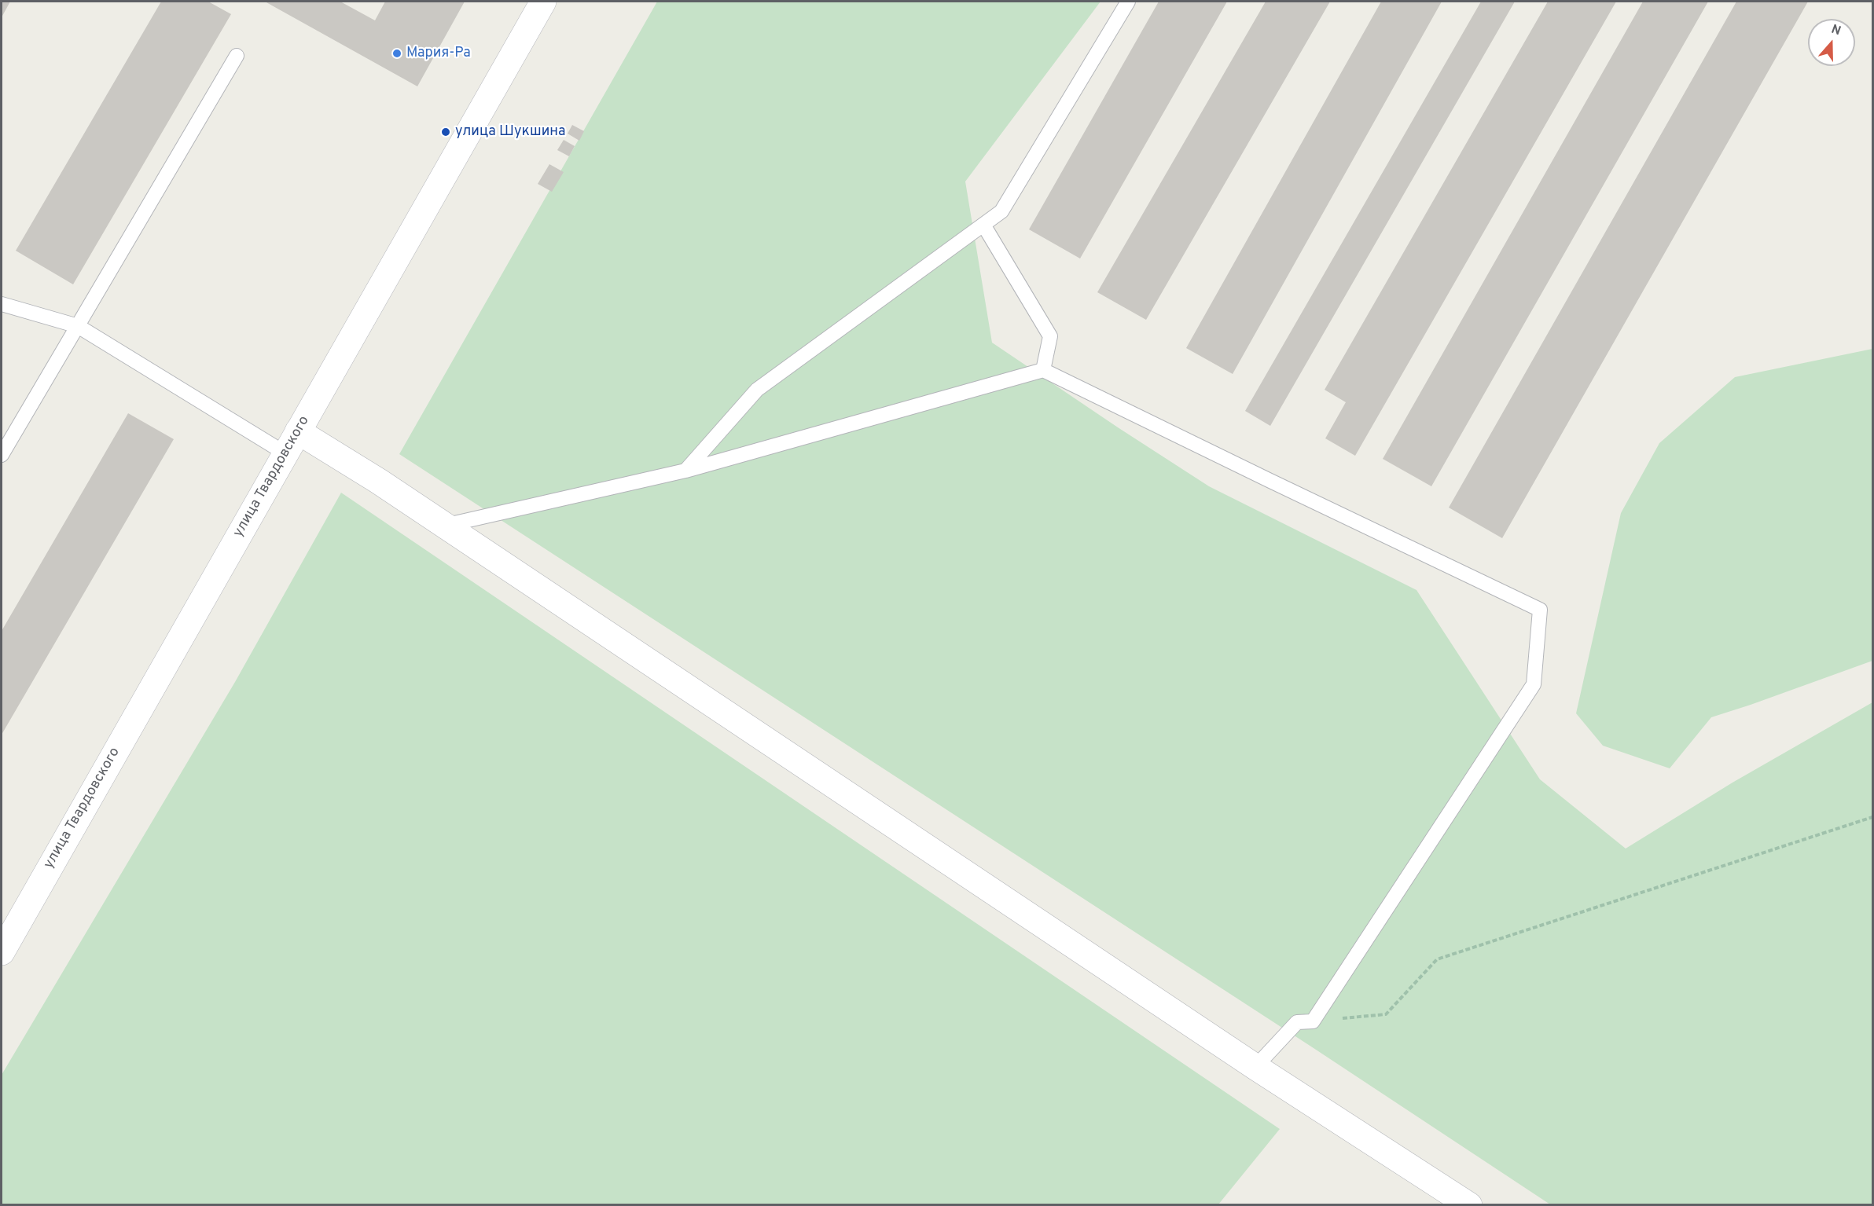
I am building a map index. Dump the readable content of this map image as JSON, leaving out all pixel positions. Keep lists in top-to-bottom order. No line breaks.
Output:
{"streets":{"street":["улица Твардовского"]},"places":["Мария-Ра","улица Шукшина"],"north":"top"}
